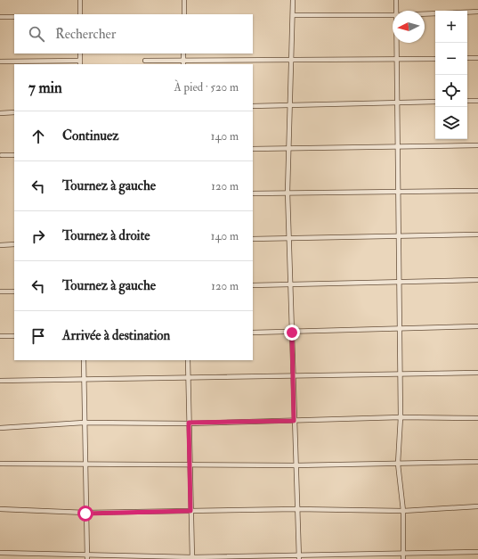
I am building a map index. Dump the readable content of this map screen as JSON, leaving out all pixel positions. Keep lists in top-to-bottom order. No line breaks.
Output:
{"north":"left","page":{"map_buttons":["+","−"],"search":"Rechercher","heading":["7 min","À pied · 520 m"],"list":[["Continuez","140 m"],["Tournez à gauche","120 m"],["Tournez à droite","140 m"],["Tournez à gauche","120 m"],"Arrivée à destination"]}}
